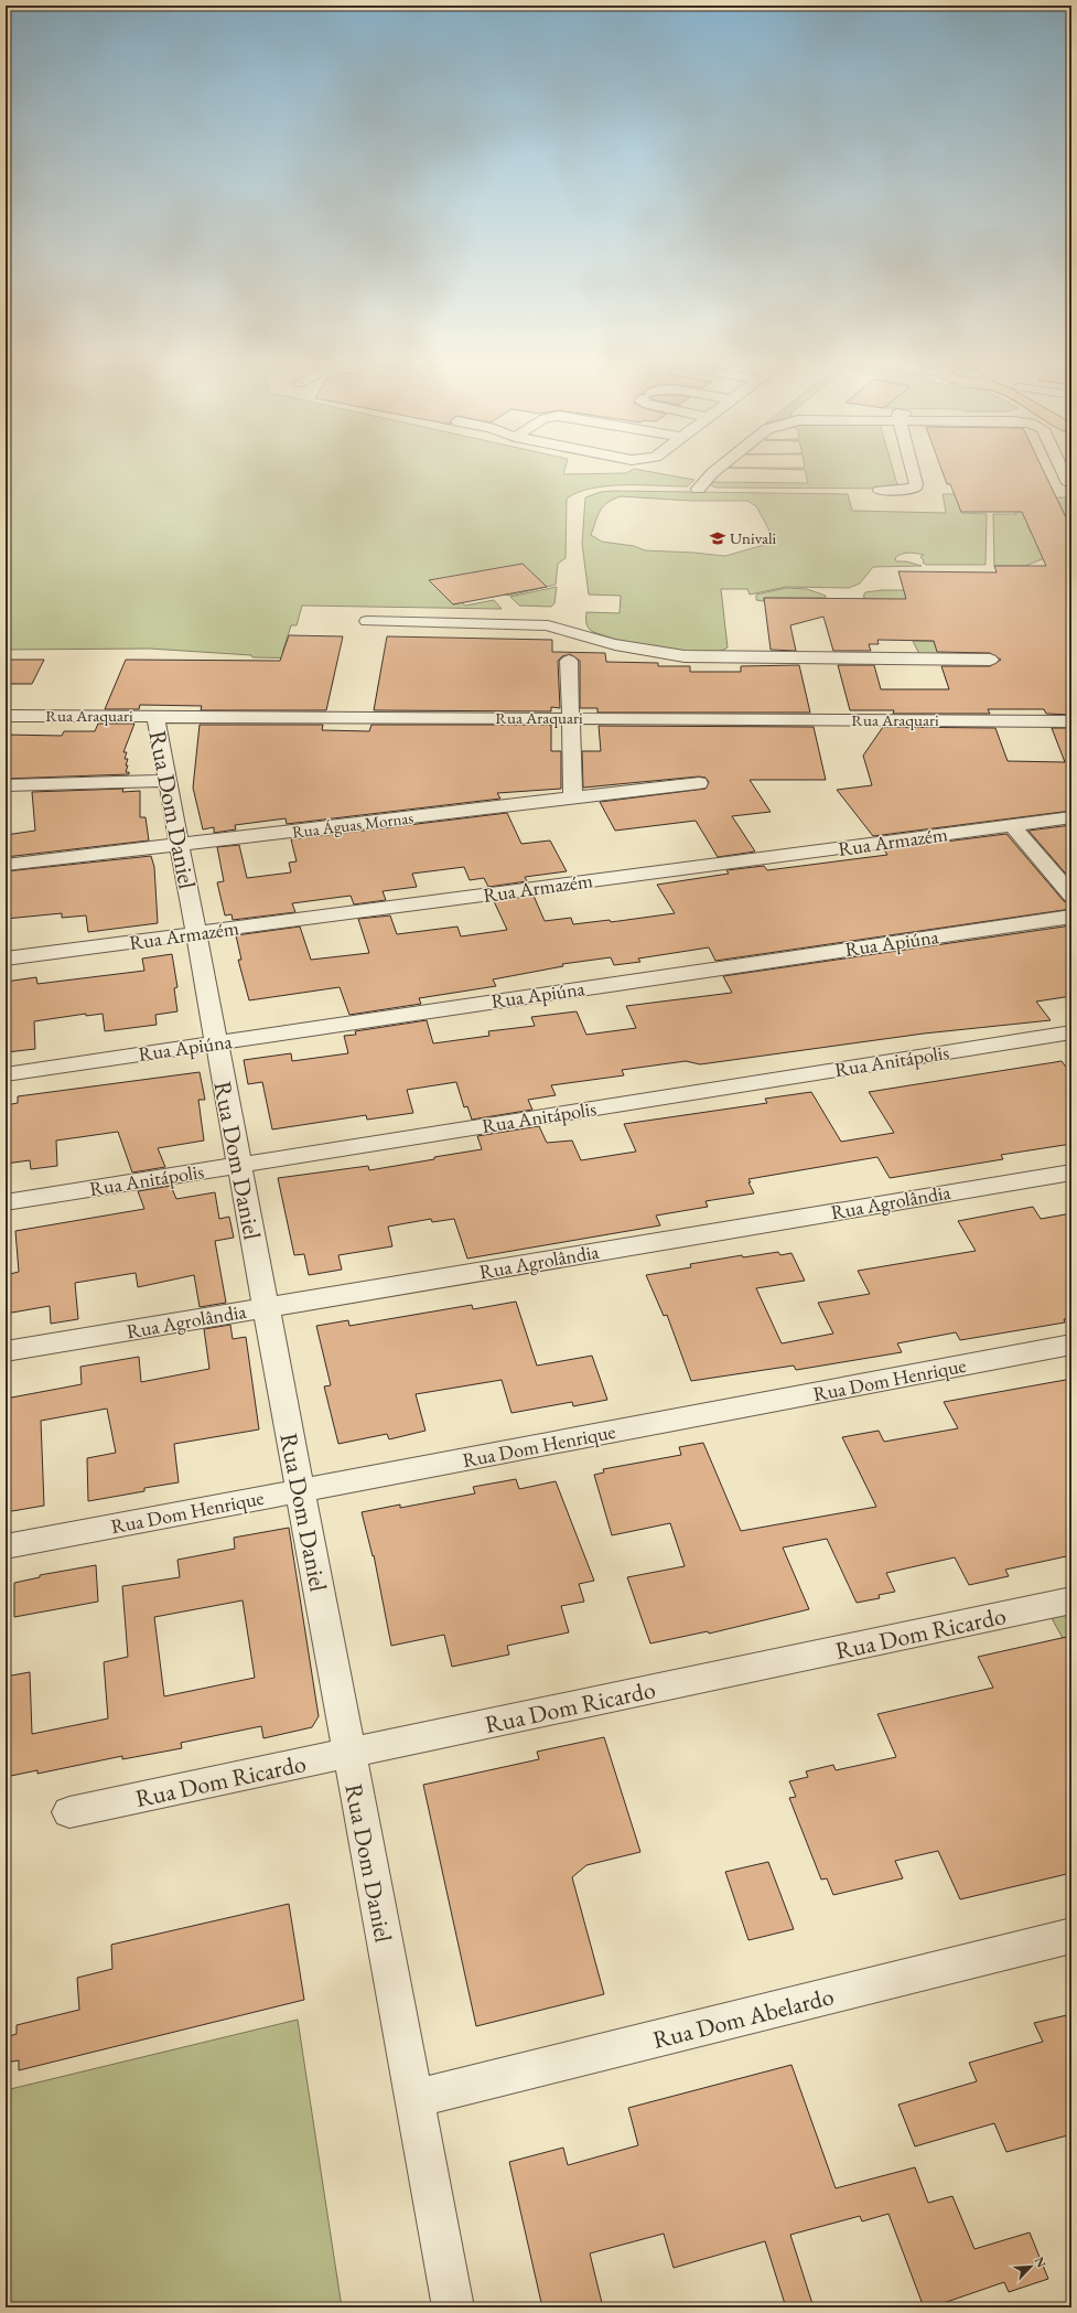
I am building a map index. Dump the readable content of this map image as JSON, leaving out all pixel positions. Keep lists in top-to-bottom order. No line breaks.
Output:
{"streets":{"street":["Rua Araquari","Rua Dom Daniel","Rua Águas Mornas","Rua Armazém","Rua Apiúna","Rua Anitápolis","Rua Agrolândia","Rua Dom Henrique","Rua Dom Ricardo","Rua Dom Abelardo"]},"crossings":[["Rua Araquari","Rua Dom Daniel"],["Rua Dom Daniel","Rua Águas Mornas"],["Rua Dom Daniel","Rua Armazém"],["Rua Dom Daniel","Rua Apiúna"],["Rua Dom Daniel","Rua Anitápolis"],["Rua Dom Daniel","Rua Agrolândia"],["Rua Dom Daniel","Rua Dom Henrique"],["Rua Dom Daniel","Rua Dom Ricardo"],["Rua Dom Daniel","Rua Dom Abelardo"]],"places":{"school or university":["Univali"]},"north":"top right"}
